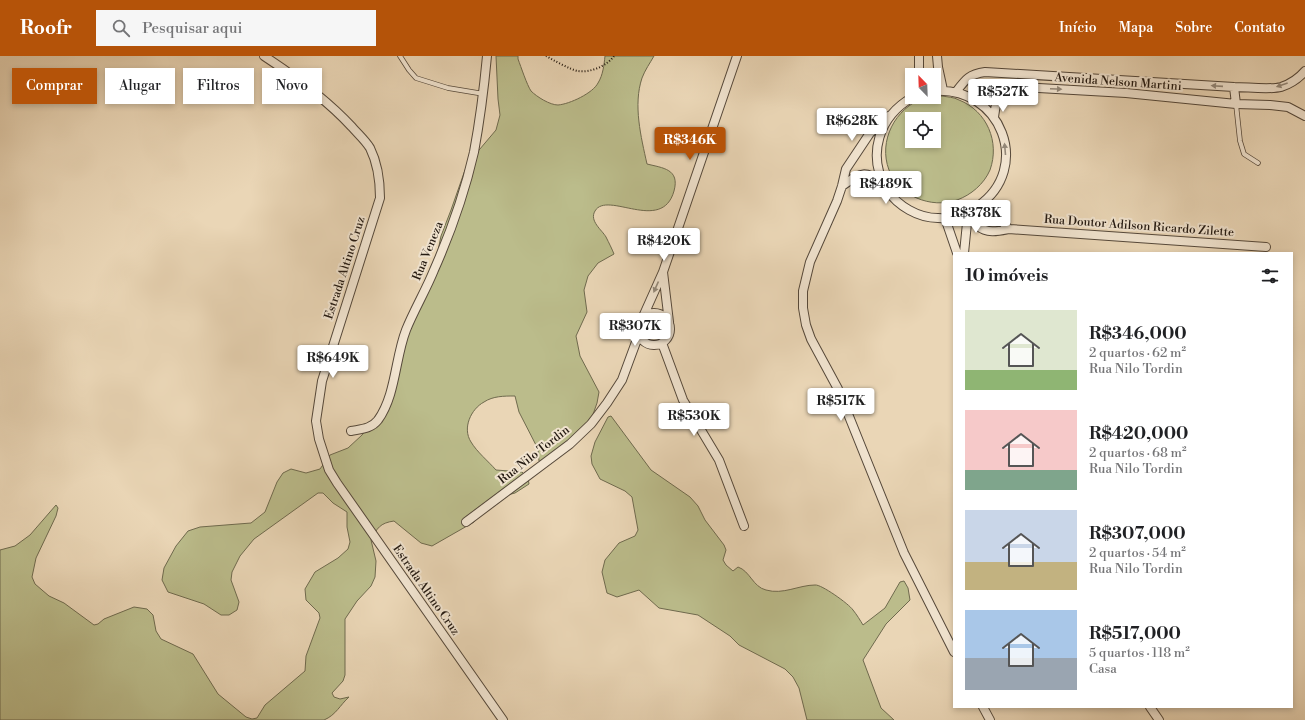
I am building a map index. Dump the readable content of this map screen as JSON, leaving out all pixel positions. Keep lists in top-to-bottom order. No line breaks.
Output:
{"streets":{"street":["Avenida Nelson Martini","Rua Doutor Adilson Ricardo Zilette","Rua Veneza","Estrada Altino Cruz","Rua Nilo Tordin"]},"north":"top left","page":{"header":"Roofr","search":"Pesquisar aqui","nav":["Início","Mapa","Sobre","Contato"],"chip":["Comprar","Alugar","Filtros","Novo"],"price":["R$527K","R$628K","R$346K","R$489K","R$378K","R$420K","R$307K","R$649K","R$517K","R$530K"],"heading":"10 imóveis","list":[{"name":"R$346,000","note":"2 quartos · 62 m² · Rua Nilo Tordin"},{"name":"R$420,000","note":"2 quartos · 68 m² · Rua Nilo Tordin"},{"name":"R$307,000","note":"2 quartos · 54 m² · Rua Nilo Tordin"},{"name":"R$517,000","note":"5 quartos · 118 m² · Casa"}]}}
